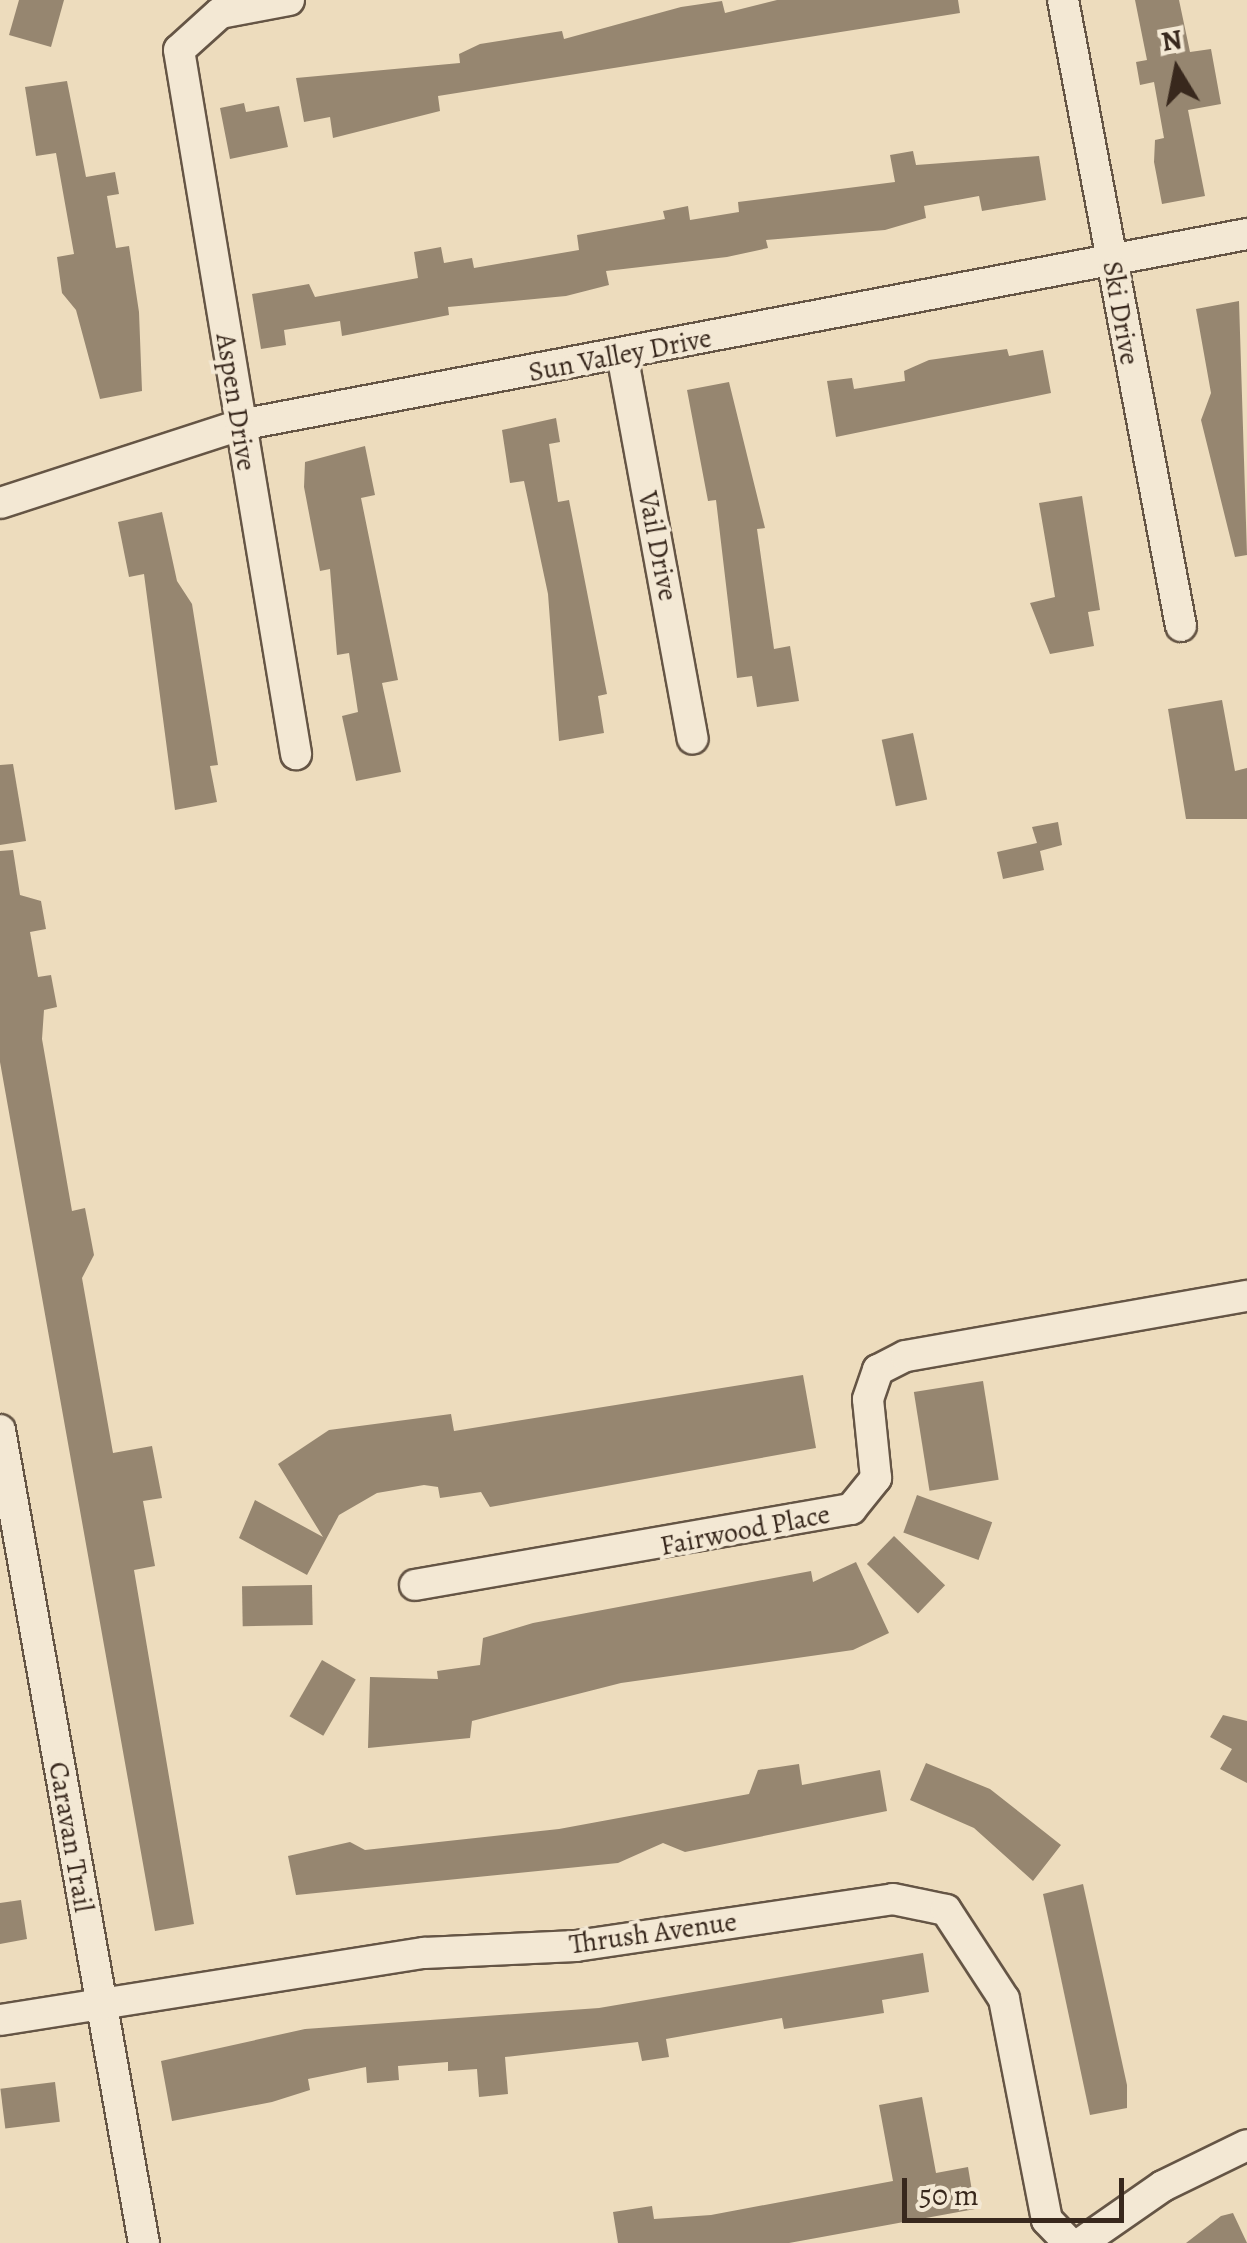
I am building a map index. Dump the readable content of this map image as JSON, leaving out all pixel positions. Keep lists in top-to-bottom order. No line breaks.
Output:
{"streets":{"street":["Ski Drive","Sun Valley Drive","Aspen Drive","Vail Drive","Fairwood Place","Caravan Trail","Thrush Avenue"]},"crossings":[["Ski Drive","Sun Valley Drive"],["Sun Valley Drive","Aspen Drive"],["Sun Valley Drive","Vail Drive"],["Caravan Trail","Thrush Avenue"]],"scale_bar":"50 m","north":"top"}
